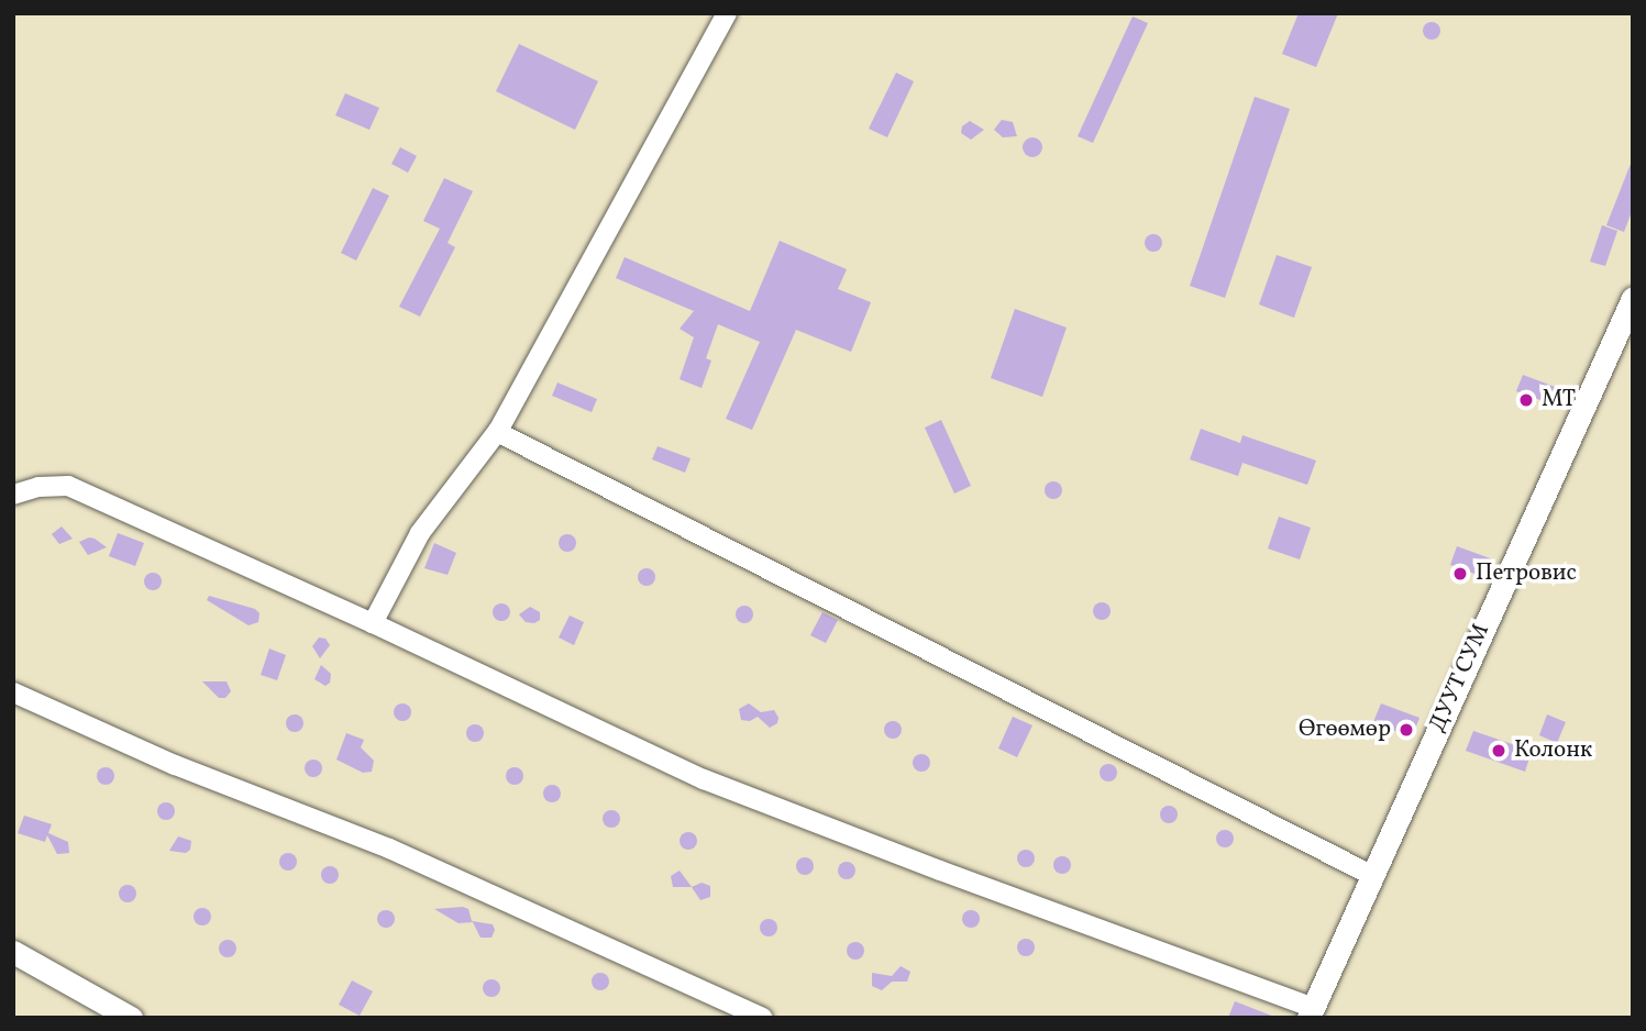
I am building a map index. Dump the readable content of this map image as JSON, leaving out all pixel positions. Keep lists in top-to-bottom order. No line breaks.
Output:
{"streets":{"main road":["ДУУТ СУМ"]},"places":["MT","Петровиc","Өгөөмөр","Колонк"]}
